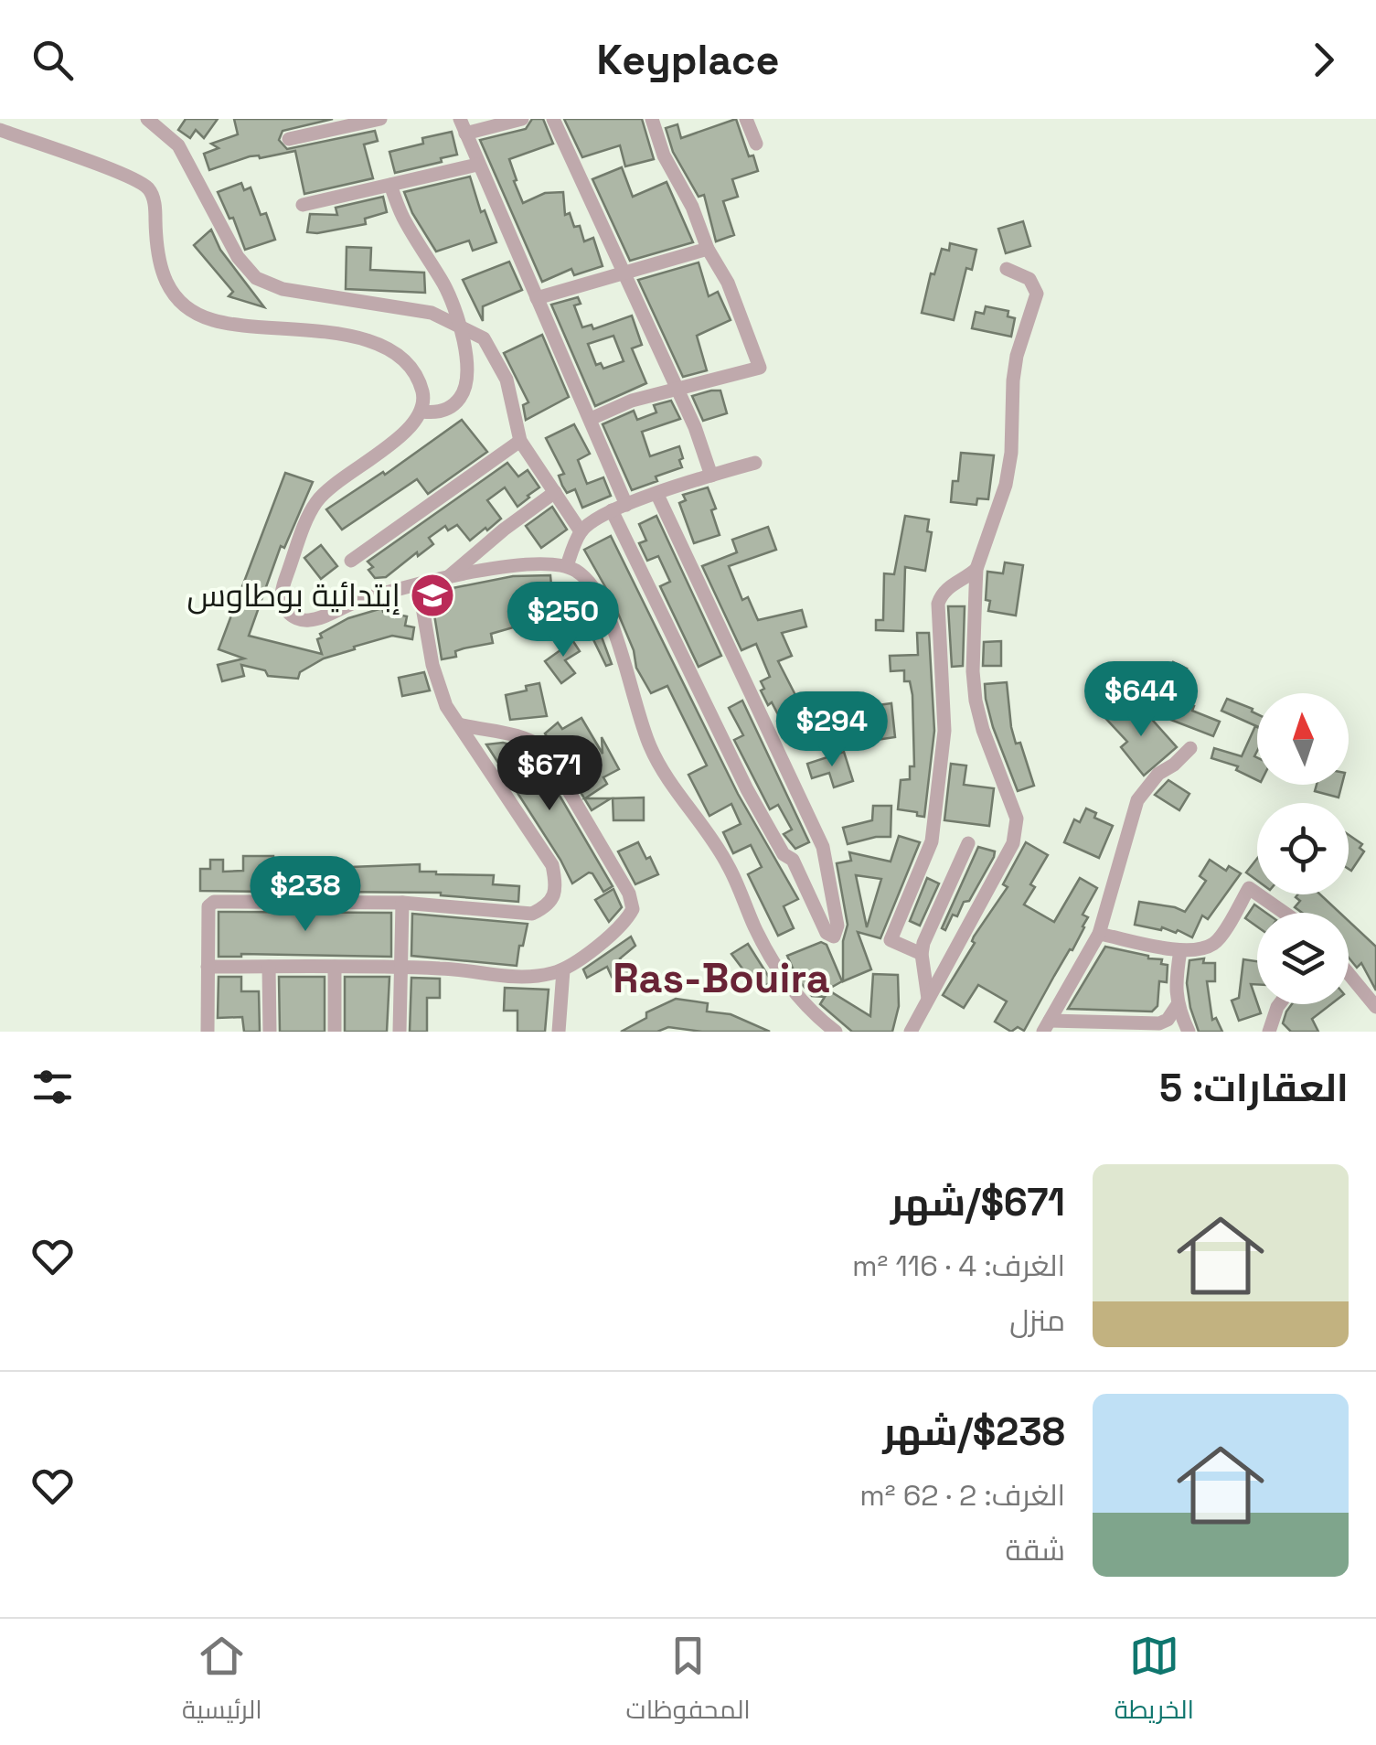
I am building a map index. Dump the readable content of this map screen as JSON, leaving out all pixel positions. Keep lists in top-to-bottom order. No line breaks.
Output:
{"districts":["Ras-Bouira"],"places":{"school or university":["إبتدائية بوطاوس"]},"north":"top","page":{"header":"Keyplace","price":["$250","$644","$294","$671","$238"],"heading":"العقارات: 5","list":[{"name":"$671/شهر","note":"الغرف: 4 · 116 m² · منزل"},{"name":"$238/شهر","note":"الغرف: 2 · 62 m² · شقة"}],"tabs":["الخريطة","المحفوظات","الرئيسية"]}}
